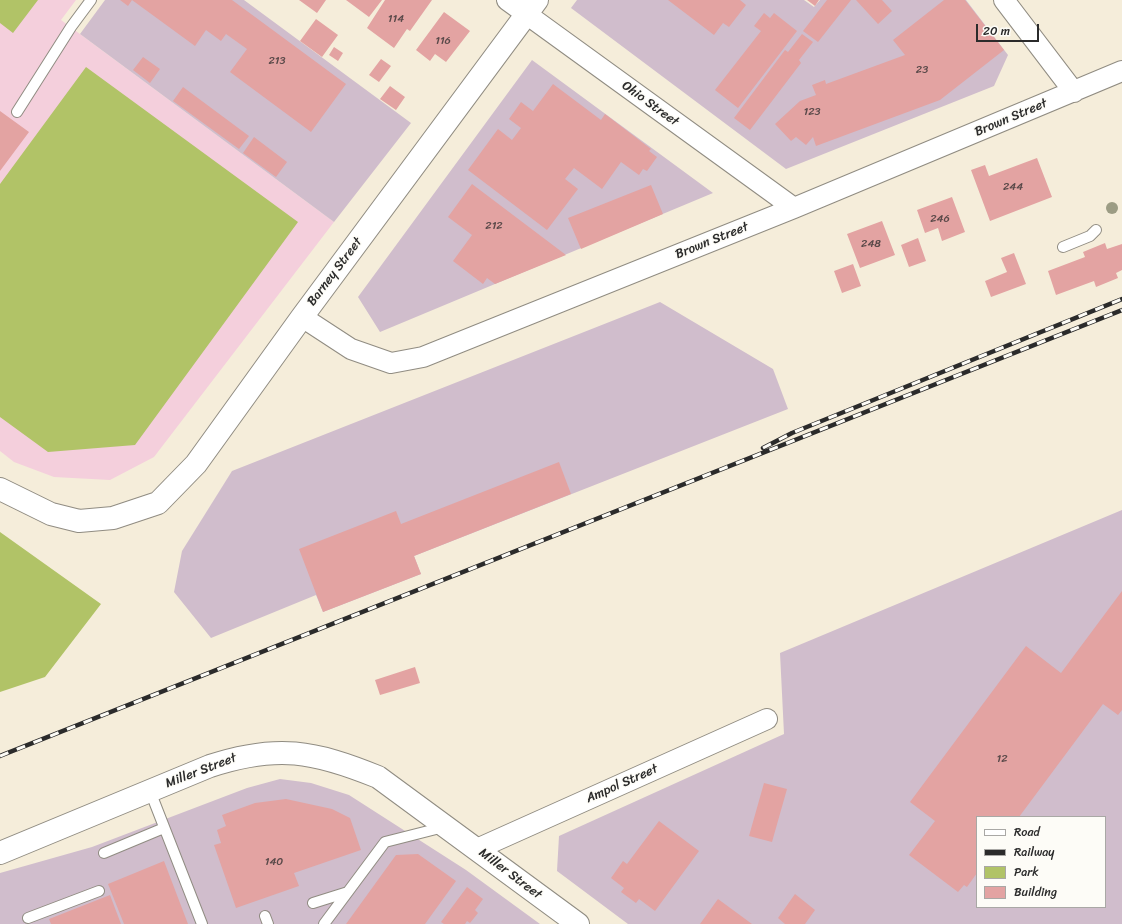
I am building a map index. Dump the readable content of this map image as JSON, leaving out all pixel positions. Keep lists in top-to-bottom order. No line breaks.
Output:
{"streets":{"street":["Ohio Street","Brown Street","Barney Street","Miller Street","Ampol Street"]},"crossings":[["Ohio Street","Brown Street"],["Ohio Street","Barney Street"],["Brown Street","Barney Street"],["Miller Street","Ampol Street"]],"house_numbers":["114","116","213","23","123","244","246","212","248","12","140"],"legend":["Road","Railway","Park","Building"],"scale_bar":"20 m"}
